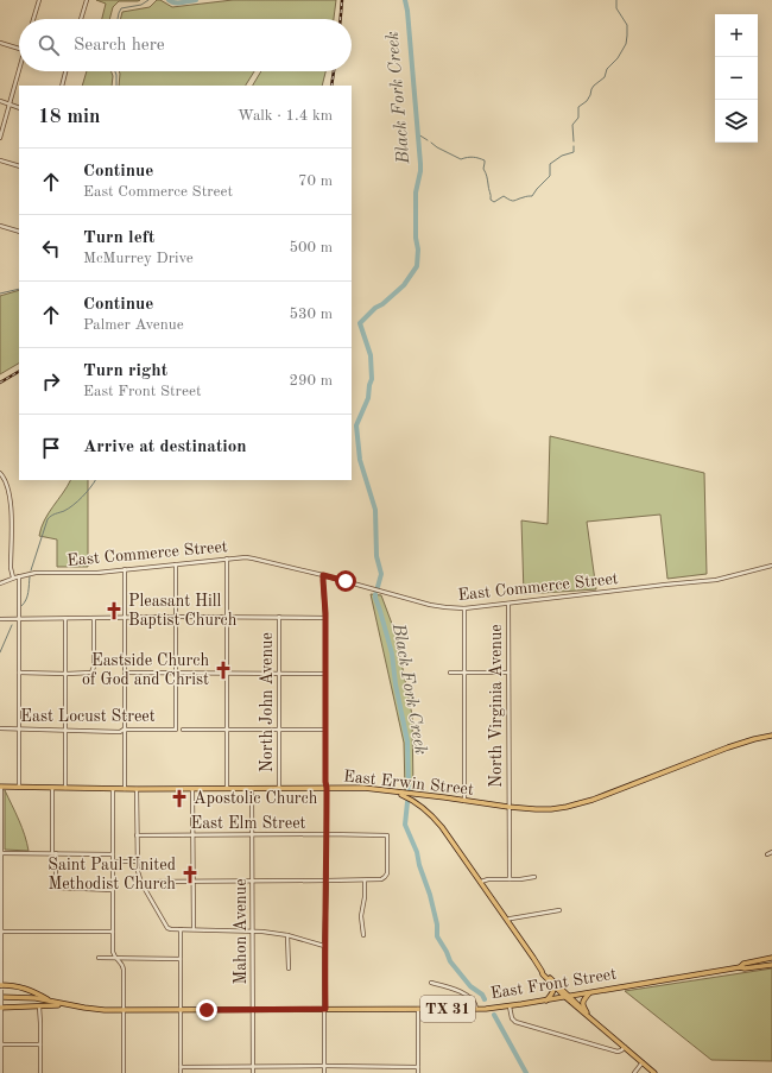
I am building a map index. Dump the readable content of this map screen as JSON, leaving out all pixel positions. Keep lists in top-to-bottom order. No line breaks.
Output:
{"streets":{"main road":["East Erwin Street","East Front Street","TX 31"],"street":["East Commerce Street","North John Avenue","North Virginia Avenue","East Locust Street","East Elm Street","Mahon Avenue"]},"crossings":[["East Commerce Street","North Virginia Avenue"],["North John Avenue","East Erwin Street"],["North Virginia Avenue","East Erwin Street"],["East Erwin Street","Mahon Avenue"],["East Elm Street","Mahon Avenue"],["Mahon Avenue","East Front Street"]],"water":["Black Fork Creek"],"places":{"church":["Pleasant Hill Baptist Church","Eastside Church of God and Christ","Apostolic Church","Saint Paul United Methodist Church"]},"page":{"map_buttons":["+","−"],"search":"Search here","heading":["18 min","Walk · 1.4 km"],"list":[["Continue","East Commerce Street","70 m"],["Turn left","McMurrey Drive","500 m"],["Continue","Palmer Avenue","530 m"],["Turn right","East Front Street","290 m"],"Arrive at destination"]}}
